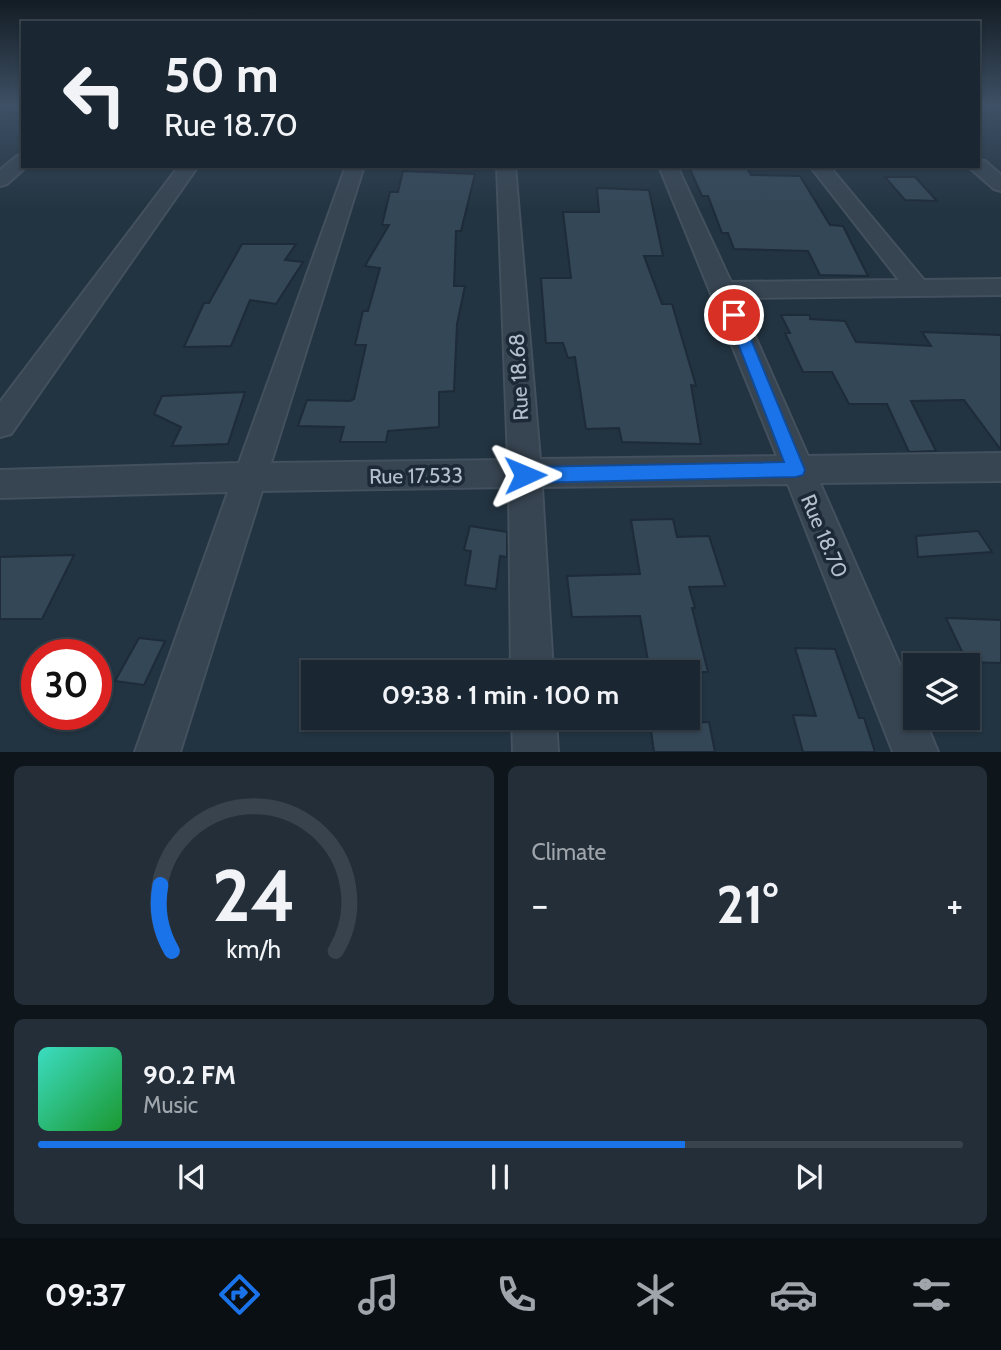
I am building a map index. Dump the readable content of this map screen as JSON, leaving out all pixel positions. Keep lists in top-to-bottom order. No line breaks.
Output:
{"streets":{"street":["Rue 18.68","Rue 17.533","Rue 18.70"]},"crossings":[["Rue 18.68","Rue 17.533"],["Rue 17.533","Rue 18.70"]],"page":{"turn":["50 m","Rue 18.70"],"limit":"30","trip":"09:38 · 1 min · 100 m","tile":"Climate","heat":["−","21°","+"],"song":["90.2 FM","Music"],"tabs":"09:37","gauge":["24","km/h"]}}
